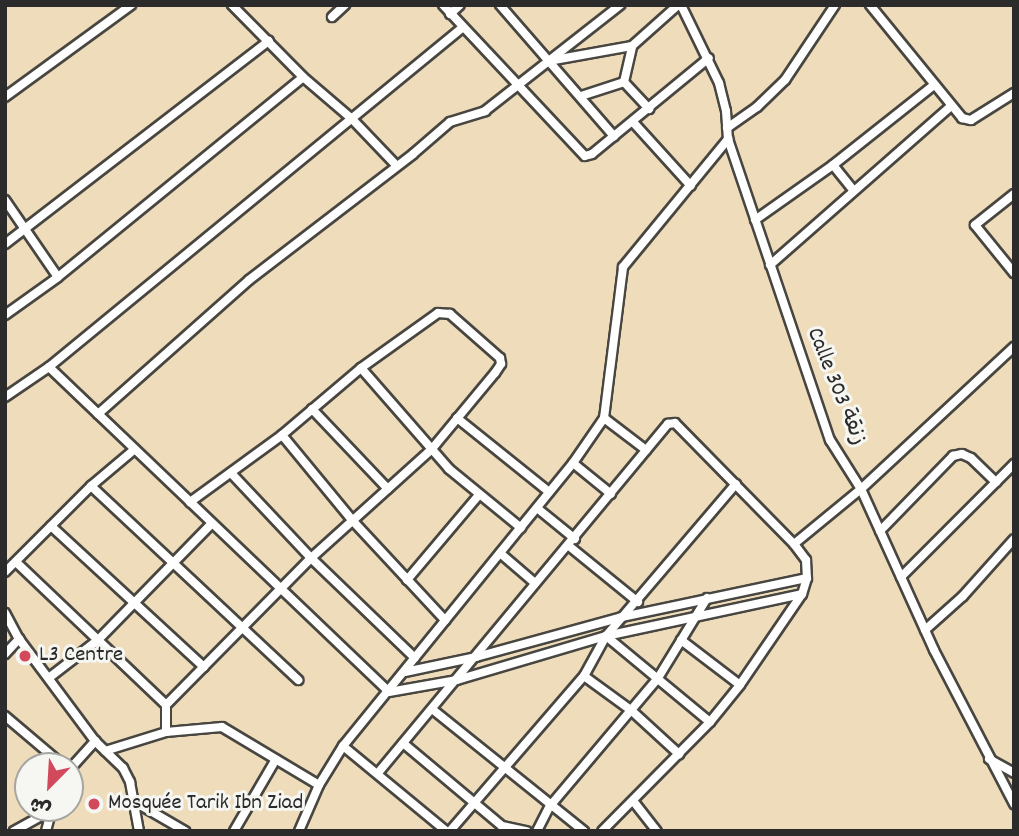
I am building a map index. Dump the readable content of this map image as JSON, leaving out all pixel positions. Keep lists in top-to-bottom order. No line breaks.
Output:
{"streets":{"street":["Calle 303 زنقة"]},"places":["L3 Centre","Mosquée Tarik Ibn Ziad"],"north":"bottom left"}
